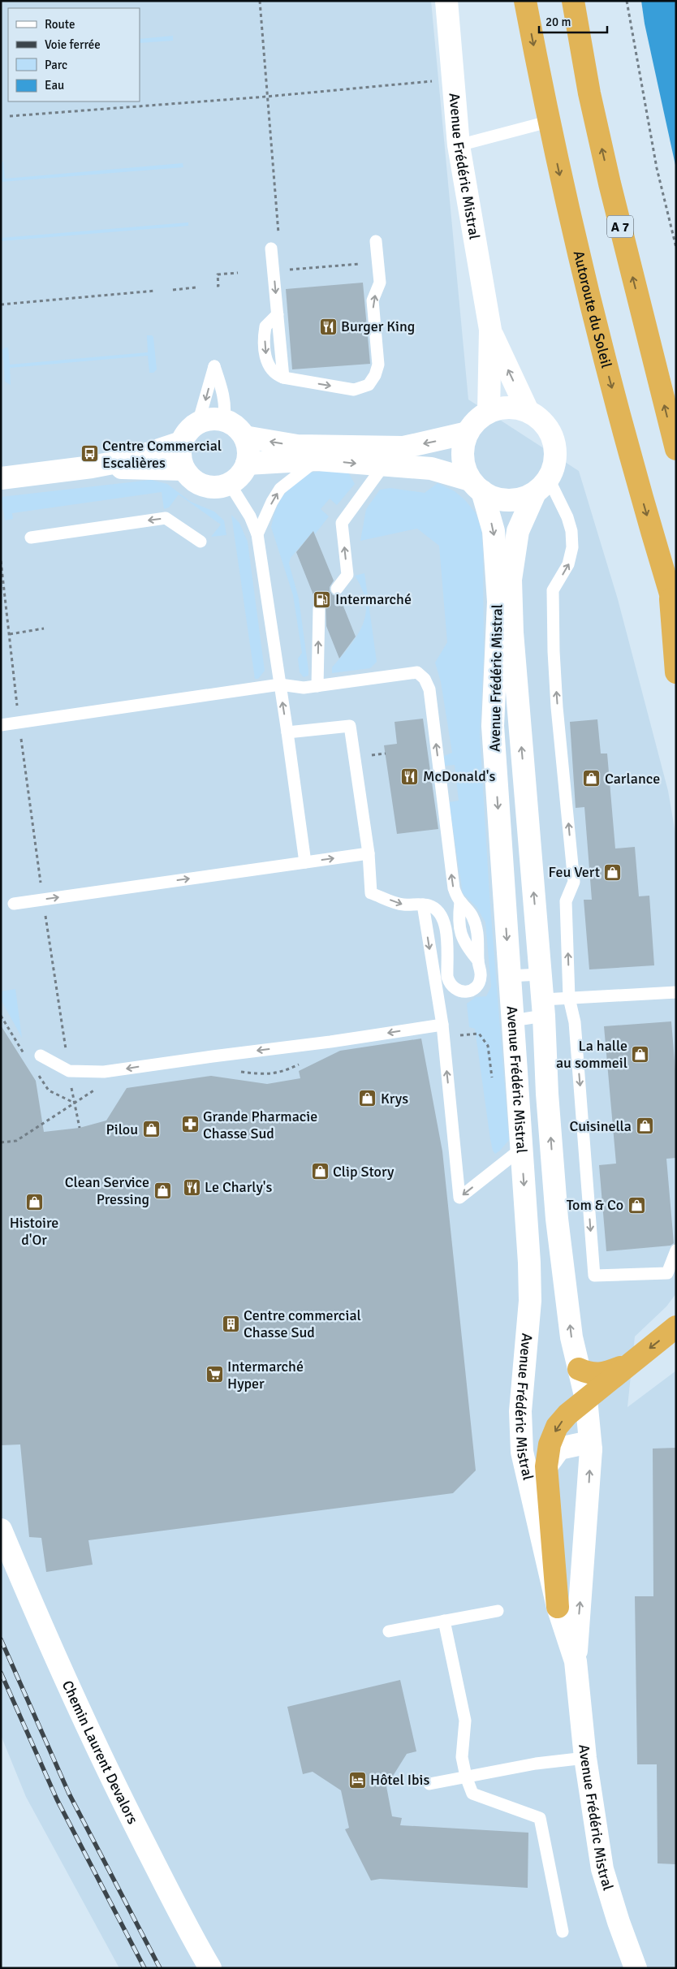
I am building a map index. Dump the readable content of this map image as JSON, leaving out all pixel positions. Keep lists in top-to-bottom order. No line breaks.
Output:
{"streets":{"highway":["A 7","Autoroute du Soleil"],"main road":["Avenue Frédéric Mistral","Chemin Laurent Devalors"]},"places":{"restaurant":["Burger King","McDonald's","Le Charly's"],"bus stop":["Centre Commercial Escalières"],"fuel station":["Intermarché"],"shop":["Carlance","Feu Vert","La halle au sommeil","Krys","Cuisinella","Pilou","Clip Story","Clean Service Pressing","Histoire d'Or","Tom & Co"],"pharmacy":["Grande Pharmacie Chasse Sud"],"building":["Centre commercial Chasse Sud"],"supermarket":["Intermarché Hyper"],"hotel":["Hôtel Ibis"]},"legend":["Route","Voie ferrée","Parc","Eau"],"scale_bar":"20 m"}
